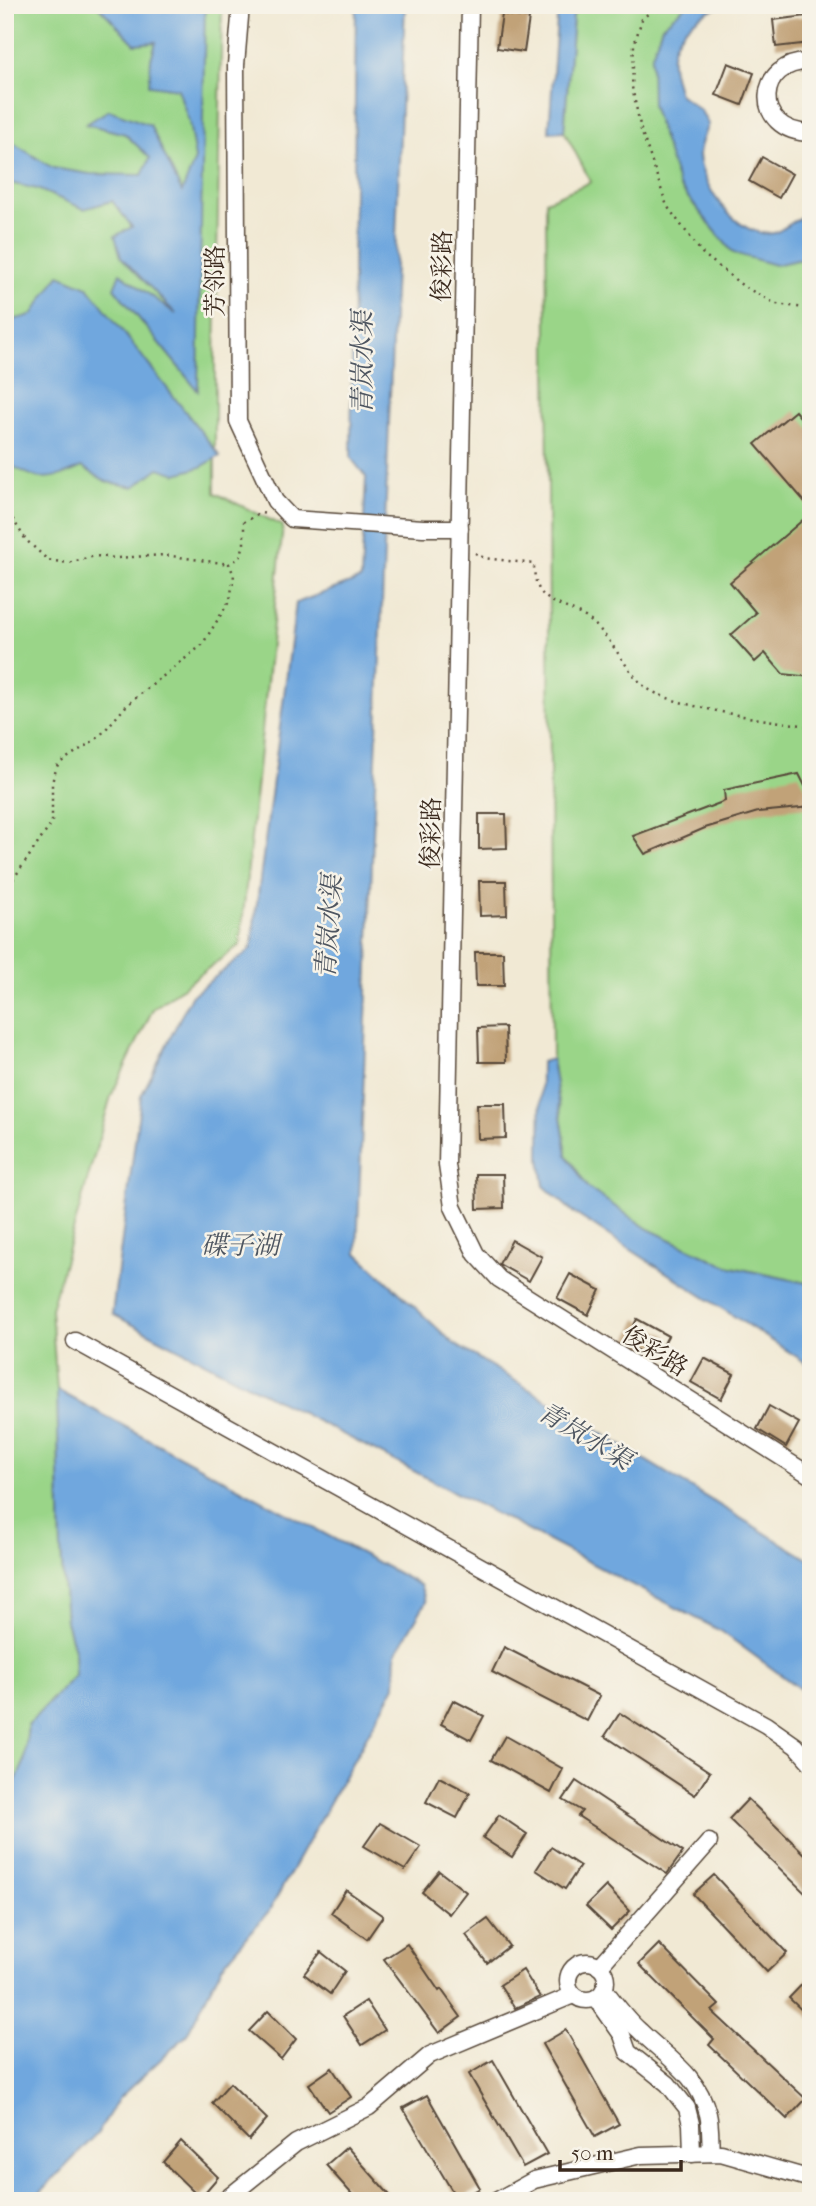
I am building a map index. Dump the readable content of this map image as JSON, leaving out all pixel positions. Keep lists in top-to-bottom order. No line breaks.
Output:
{"streets":{"street":["俊彩路","芳邻路"]},"water":["青岚水渠","碟子湖"],"scale_bar":"50 m"}
